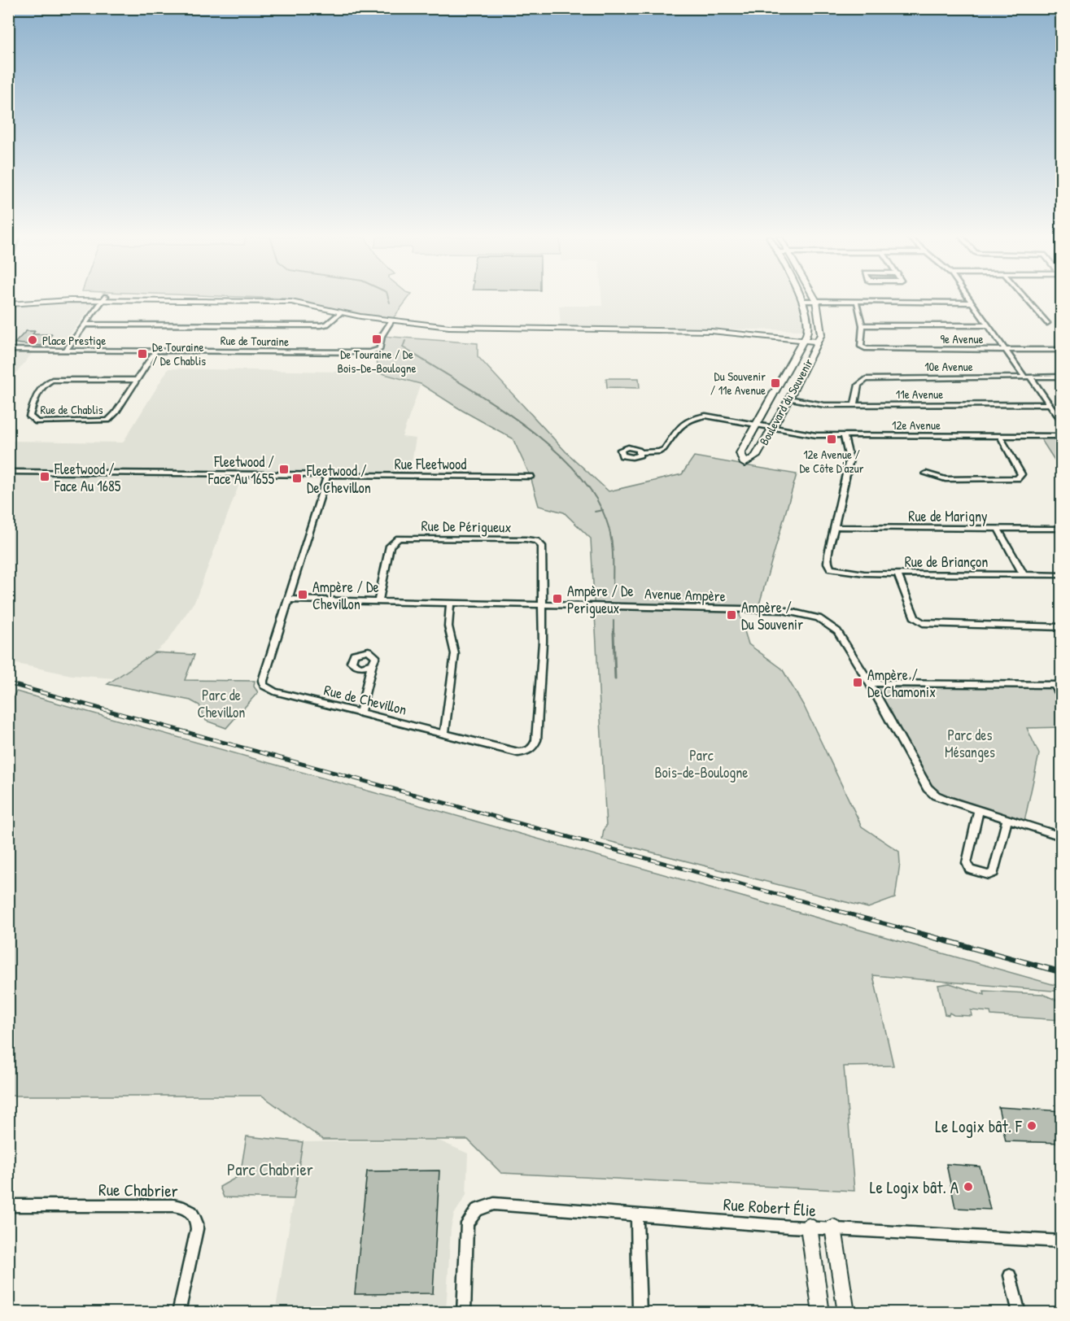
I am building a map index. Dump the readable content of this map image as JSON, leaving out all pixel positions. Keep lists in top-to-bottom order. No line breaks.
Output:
{"streets":{"street":["9e Avenue","Rue de Touraine","10e Avenue","11e Avenue","Boulevard du Souvenir","Rue de Chablis","12e Avenue","Rue Fleetwood","Rue de Marigny","Rue De Périgueux","Rue de Briançon","Avenue Ampère","Rue de Chevillon","Rue Chabrier","Rue Robert Élie"]},"crossings":[["Rue de Touraine","Rue de Chablis"],["10e Avenue","11e Avenue"],["11e Avenue","Boulevard du Souvenir"],["Boulevard du Souvenir","12e Avenue"],["Rue Fleetwood","Rue de Chevillon"],["Rue de Marigny","Rue de Briançon"],["Rue De Périgueux","Avenue Ampère"],["Rue De Périgueux","Rue de Chevillon"],["Avenue Ampère","Rue de Chevillon"]],"parks":["Parc de Chevillon","Parc des Mésanges","Parc Bois-de-Boulogne","Parc Chabrier"],"places":{"transit":["De Touraine / De Bois-De-Boulogne","De Touraine / De Chablis","Du Souvenir / 11e Avenue","12e Avenue / De Côte D'azur","Fleetwood / Face Au 1655","Fleetwood / Face Au 1685","Fleetwood / De Chevillon","Ampère / De Chevillon","Ampère / De Perigueux","Ampère / Du Souvenir","Ampère / De Chamonix"],"other":["Place Prestige","Le Logix bât. F","Le Logix bât. A"]}}
